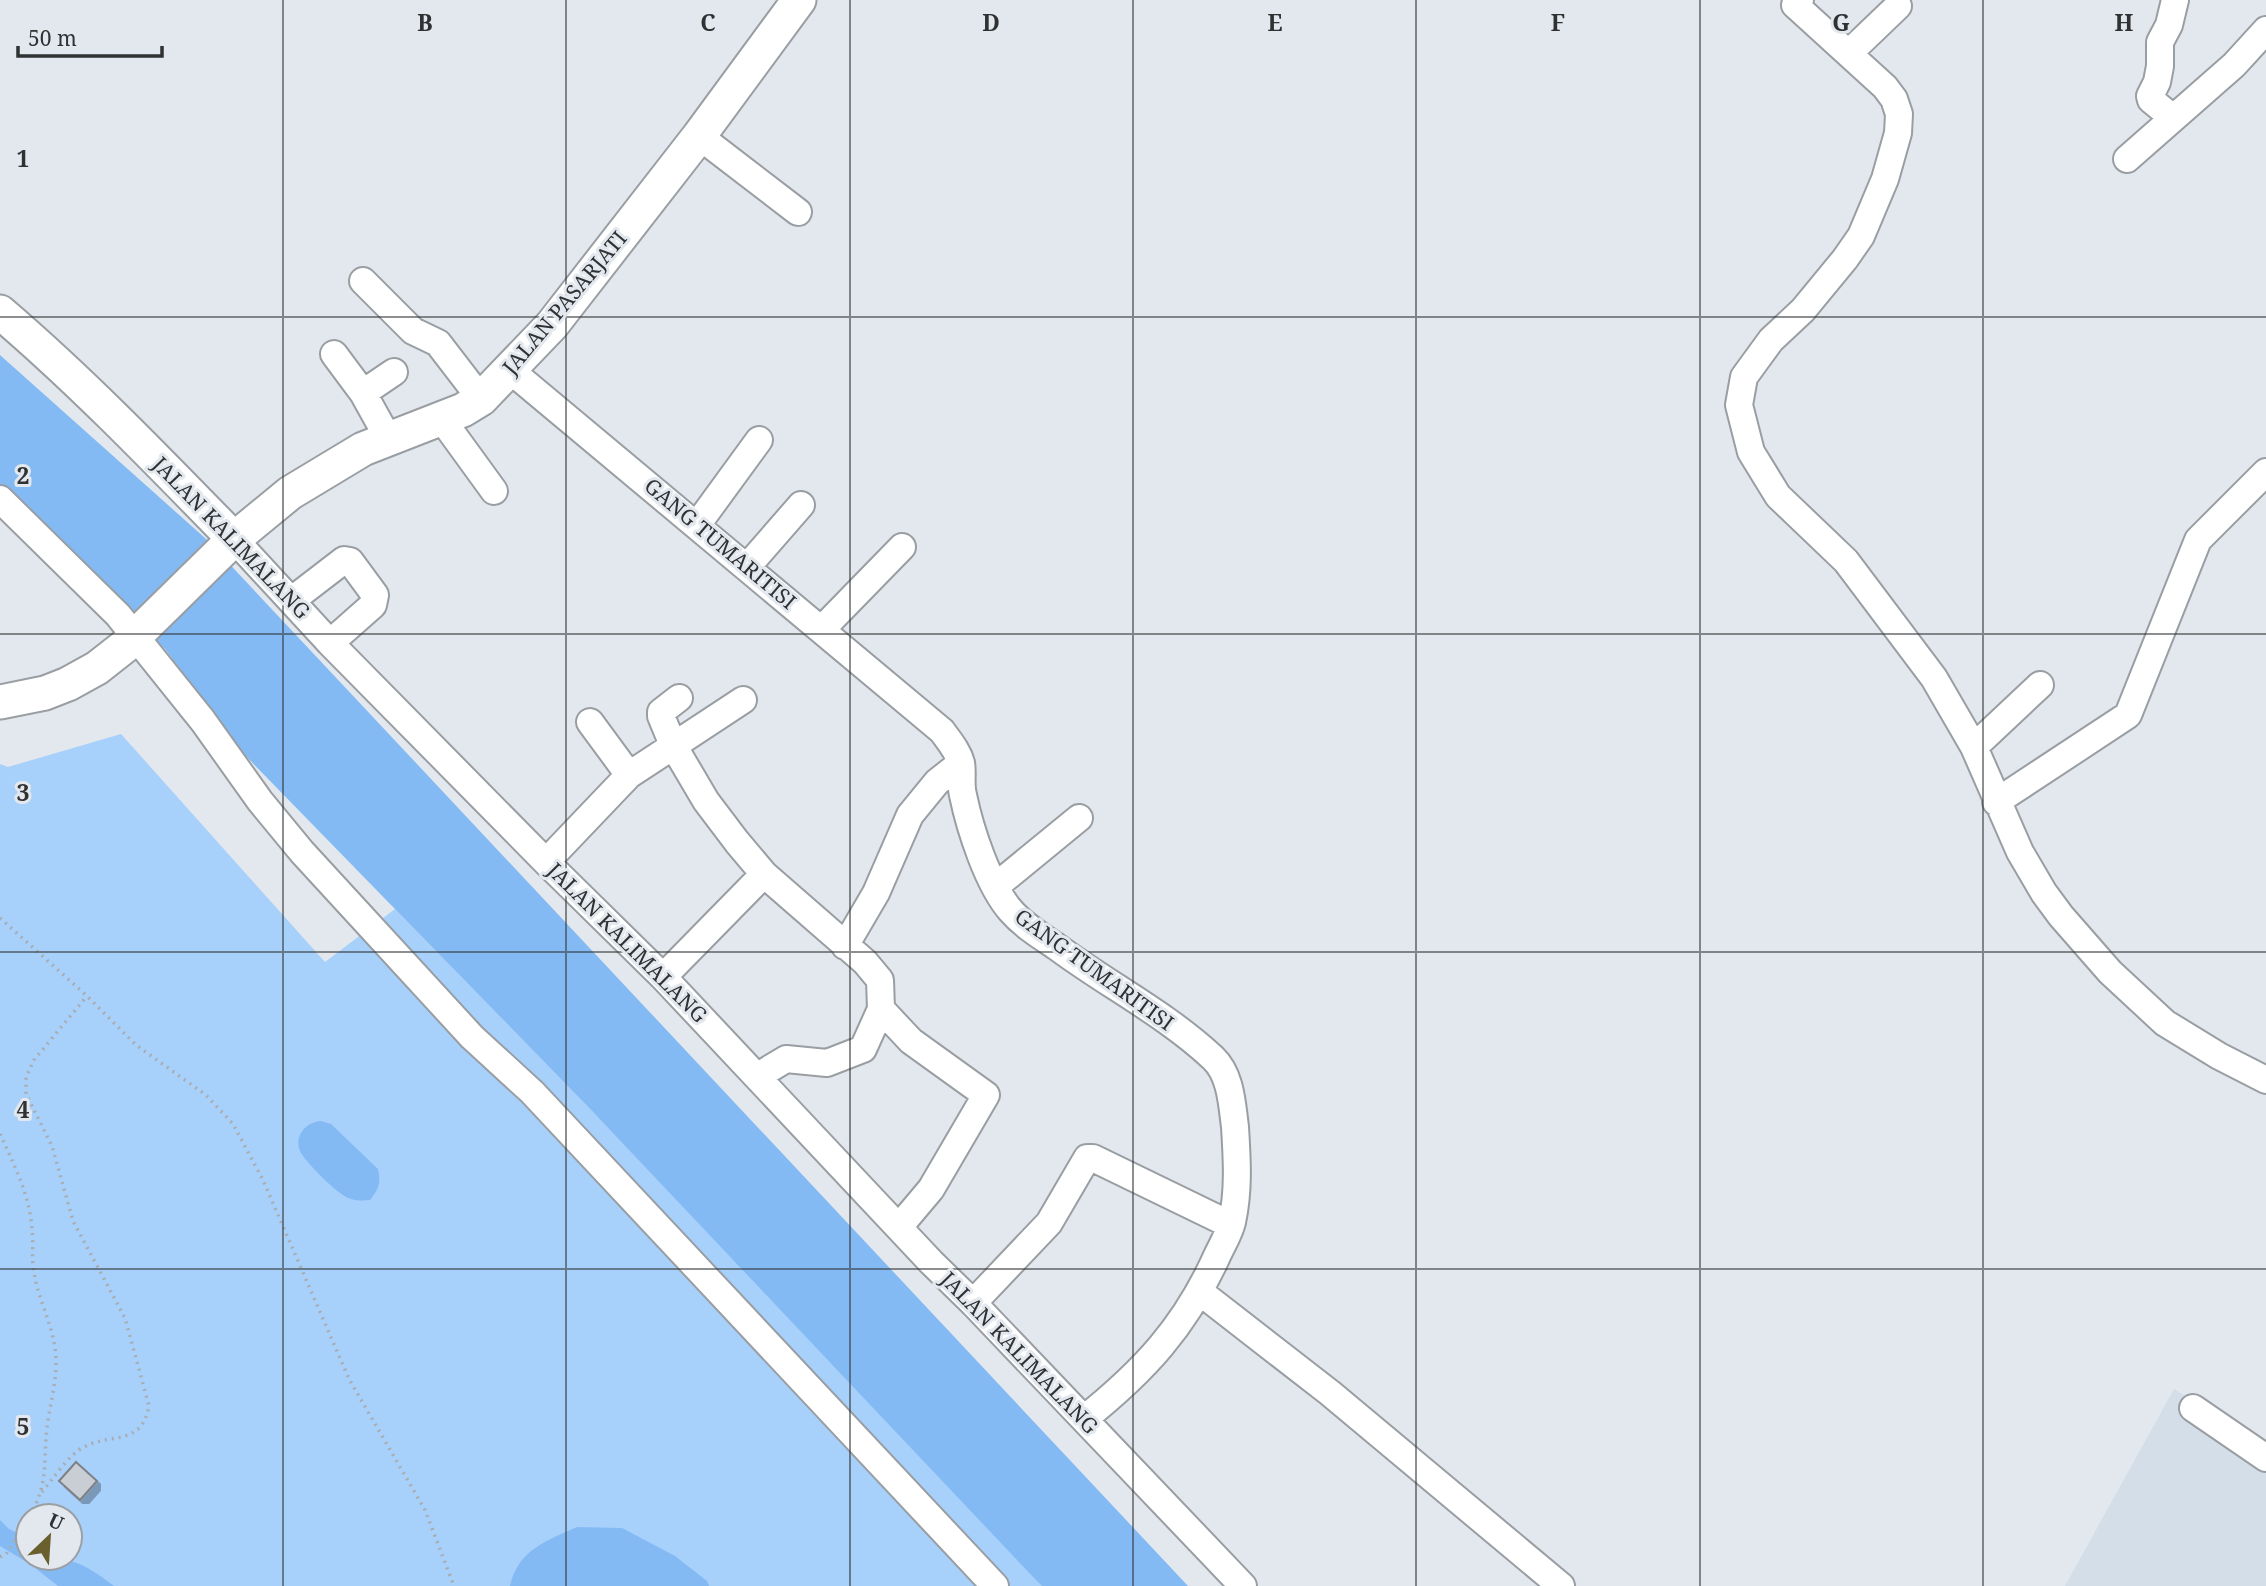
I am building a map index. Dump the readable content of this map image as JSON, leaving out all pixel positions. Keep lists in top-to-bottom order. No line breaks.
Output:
{"streets":{"main road":["JALAN PASARJATI","JALAN KALIMALANG"],"street":["GANG TUMARITISI"]},"crossings":[["JALAN PASARJATI","JALAN KALIMALANG"],["JALAN PASARJATI","GANG TUMARITISI"],["JALAN KALIMALANG","GANG TUMARITISI"]],"scale_bar":"50 m","north":"top right","grid":{"columns":["B","C","D","E","F","G","H"],"rows":["1","2","3","4","5"]}}
